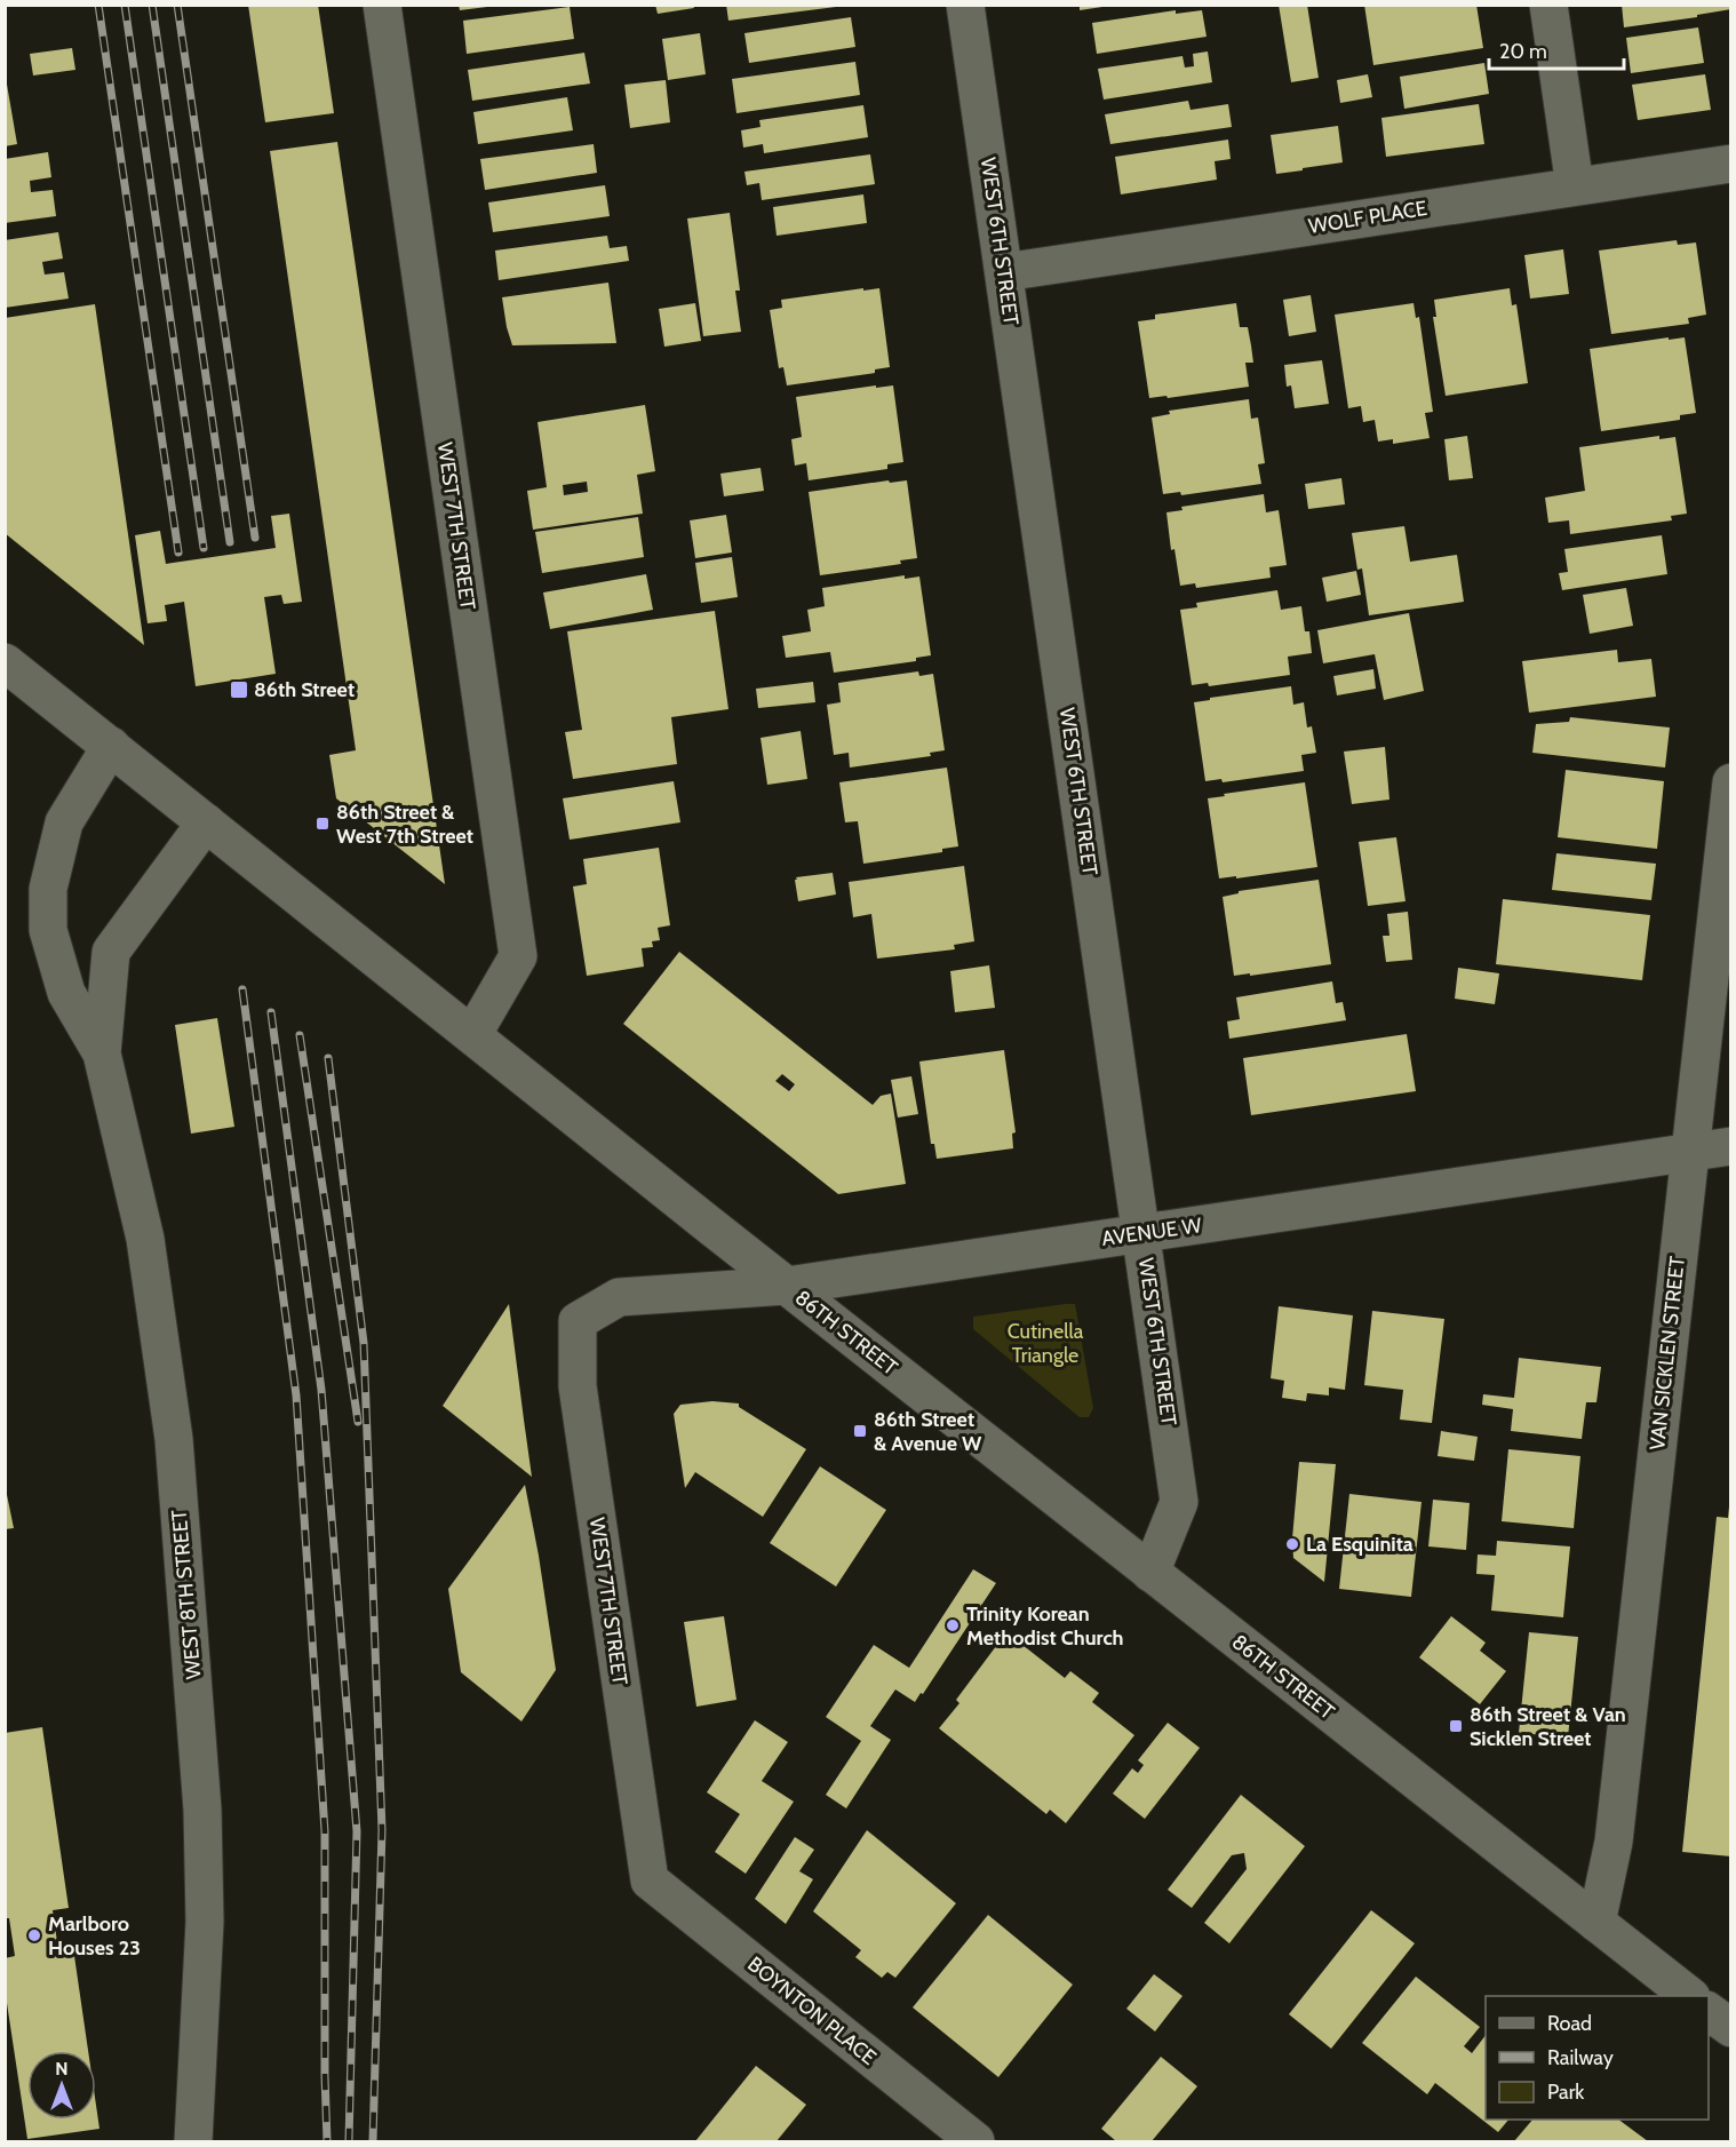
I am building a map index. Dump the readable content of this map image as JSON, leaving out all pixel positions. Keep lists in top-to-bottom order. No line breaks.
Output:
{"streets":{"street":["WOLF PLACE","WEST 6TH STREET","WEST 7TH STREET","AVENUE W","86TH STREET","VAN SICKLEN STREET","WEST 8TH STREET","BOYNTON PLACE"]},"crossings":[["WOLF PLACE","WEST 6TH STREET"],["WEST 6TH STREET","AVENUE W"],["WEST 6TH STREET","86TH STREET"],["WEST 7TH STREET","AVENUE W"],["WEST 7TH STREET","86TH STREET"],["WEST 7TH STREET","BOYNTON PLACE"],["AVENUE W","86TH STREET"],["AVENUE W","VAN SICKLEN STREET"],["86TH STREET","VAN SICKLEN STREET"],["86TH STREET","WEST 8TH STREET"]],"parks":["Cutinella Triangle"],"places":{"transit":["86th Street","86th Street & West 7th Street","86th Street & Avenue W","86th Street & Van Sicklen Street"],"other":["La Esquinita","Trinity Korean Methodist Church","Marlboro Houses 23"]},"legend":["Road","Railway","Park"],"scale_bar":"20 m","north":"top"}
